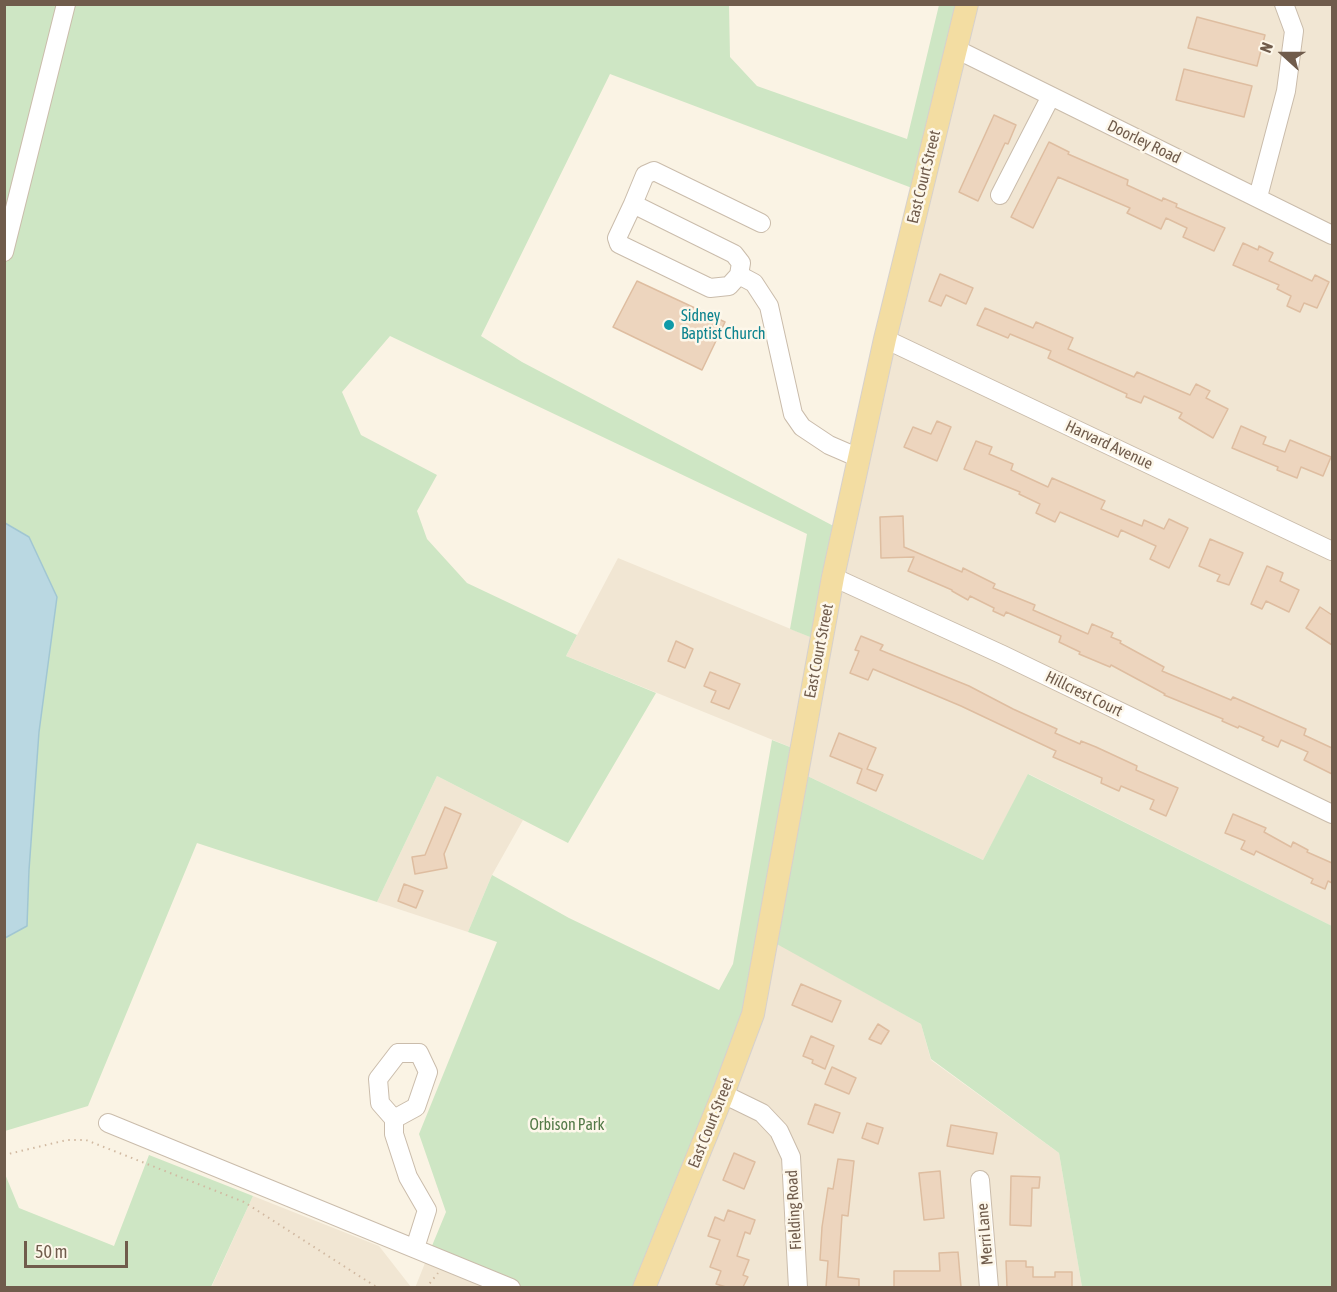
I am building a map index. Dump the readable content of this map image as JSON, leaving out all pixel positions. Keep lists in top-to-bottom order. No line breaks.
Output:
{"streets":{"main road":["East Court Street"],"street":["Doorley Road","Harvard Avenue","Hillcrest Court","Fielding Road","Merri Lane"]},"crossings":[["Doorley Road","East Court Street"],["East Court Street","Harvard Avenue"],["East Court Street","Hillcrest Court"],["East Court Street","Fielding Road"]],"parks":["Orbison Park"],"places":["Sidney Baptist Church"],"scale_bar":"50 m","north":"left"}
